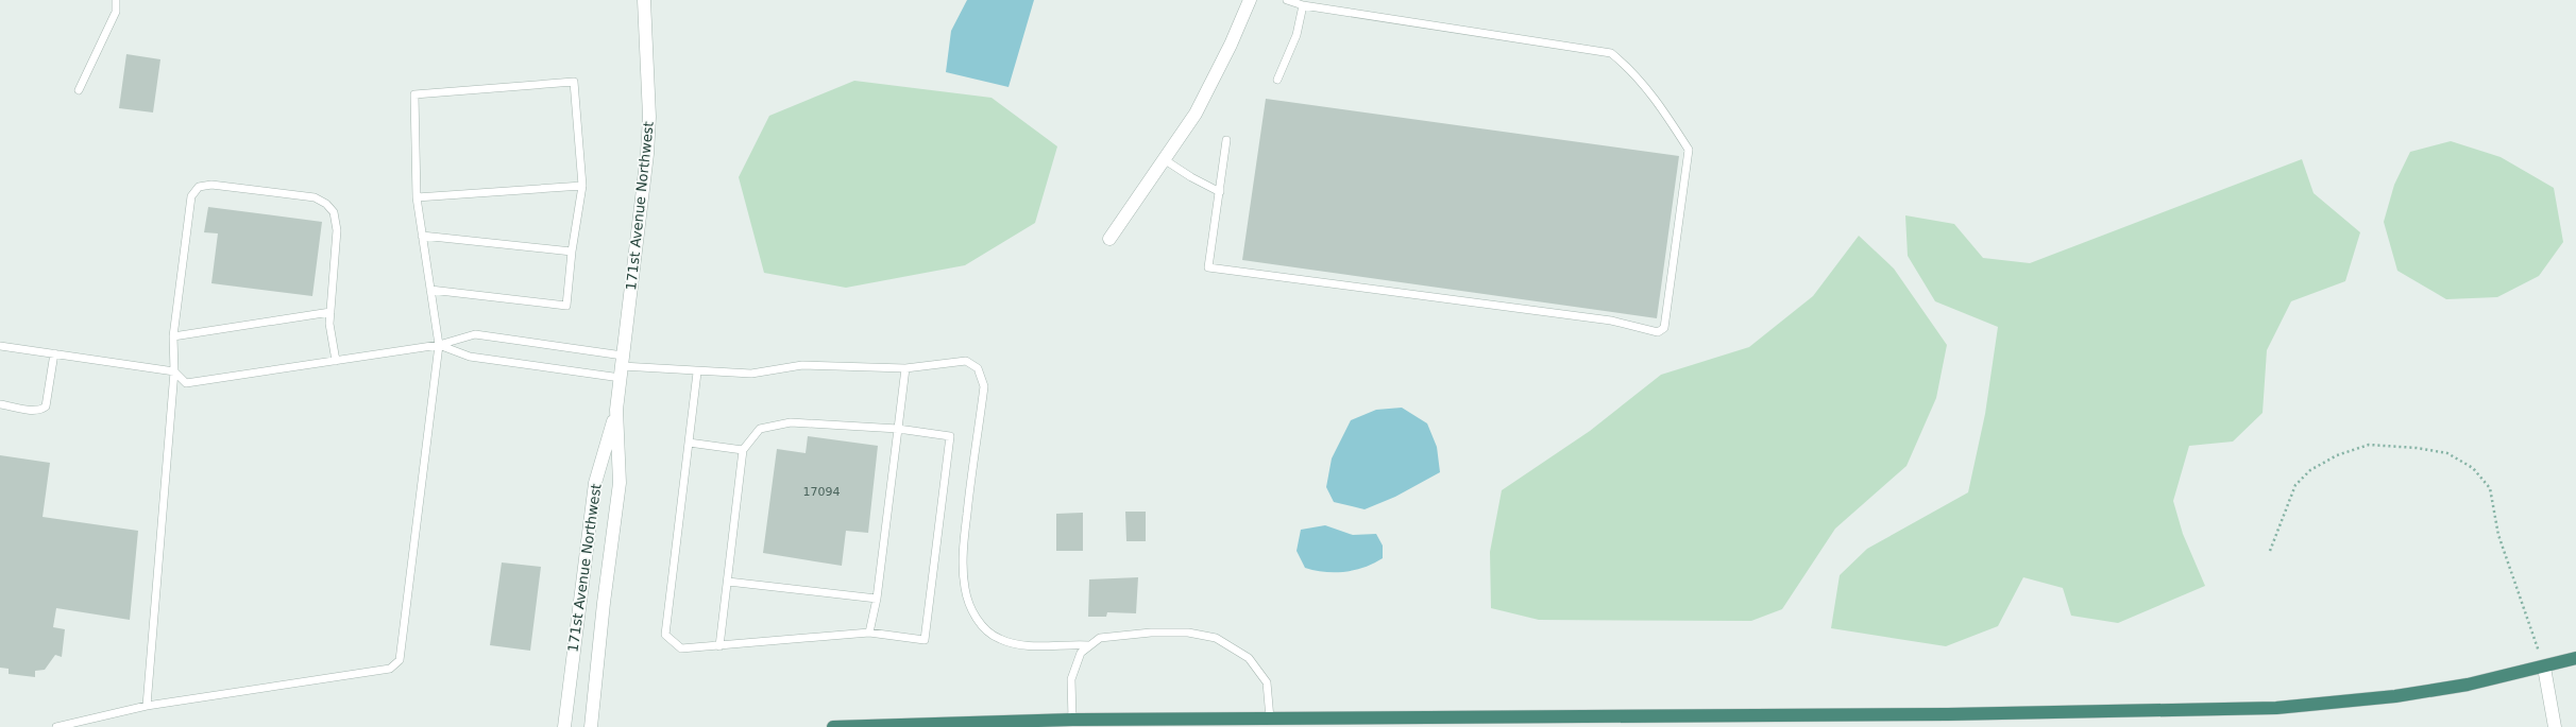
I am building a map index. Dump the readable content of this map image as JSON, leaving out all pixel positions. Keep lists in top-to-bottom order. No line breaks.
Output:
{"streets":{"street":["171st Avenue Northwest"]},"house_numbers":["17094"]}
